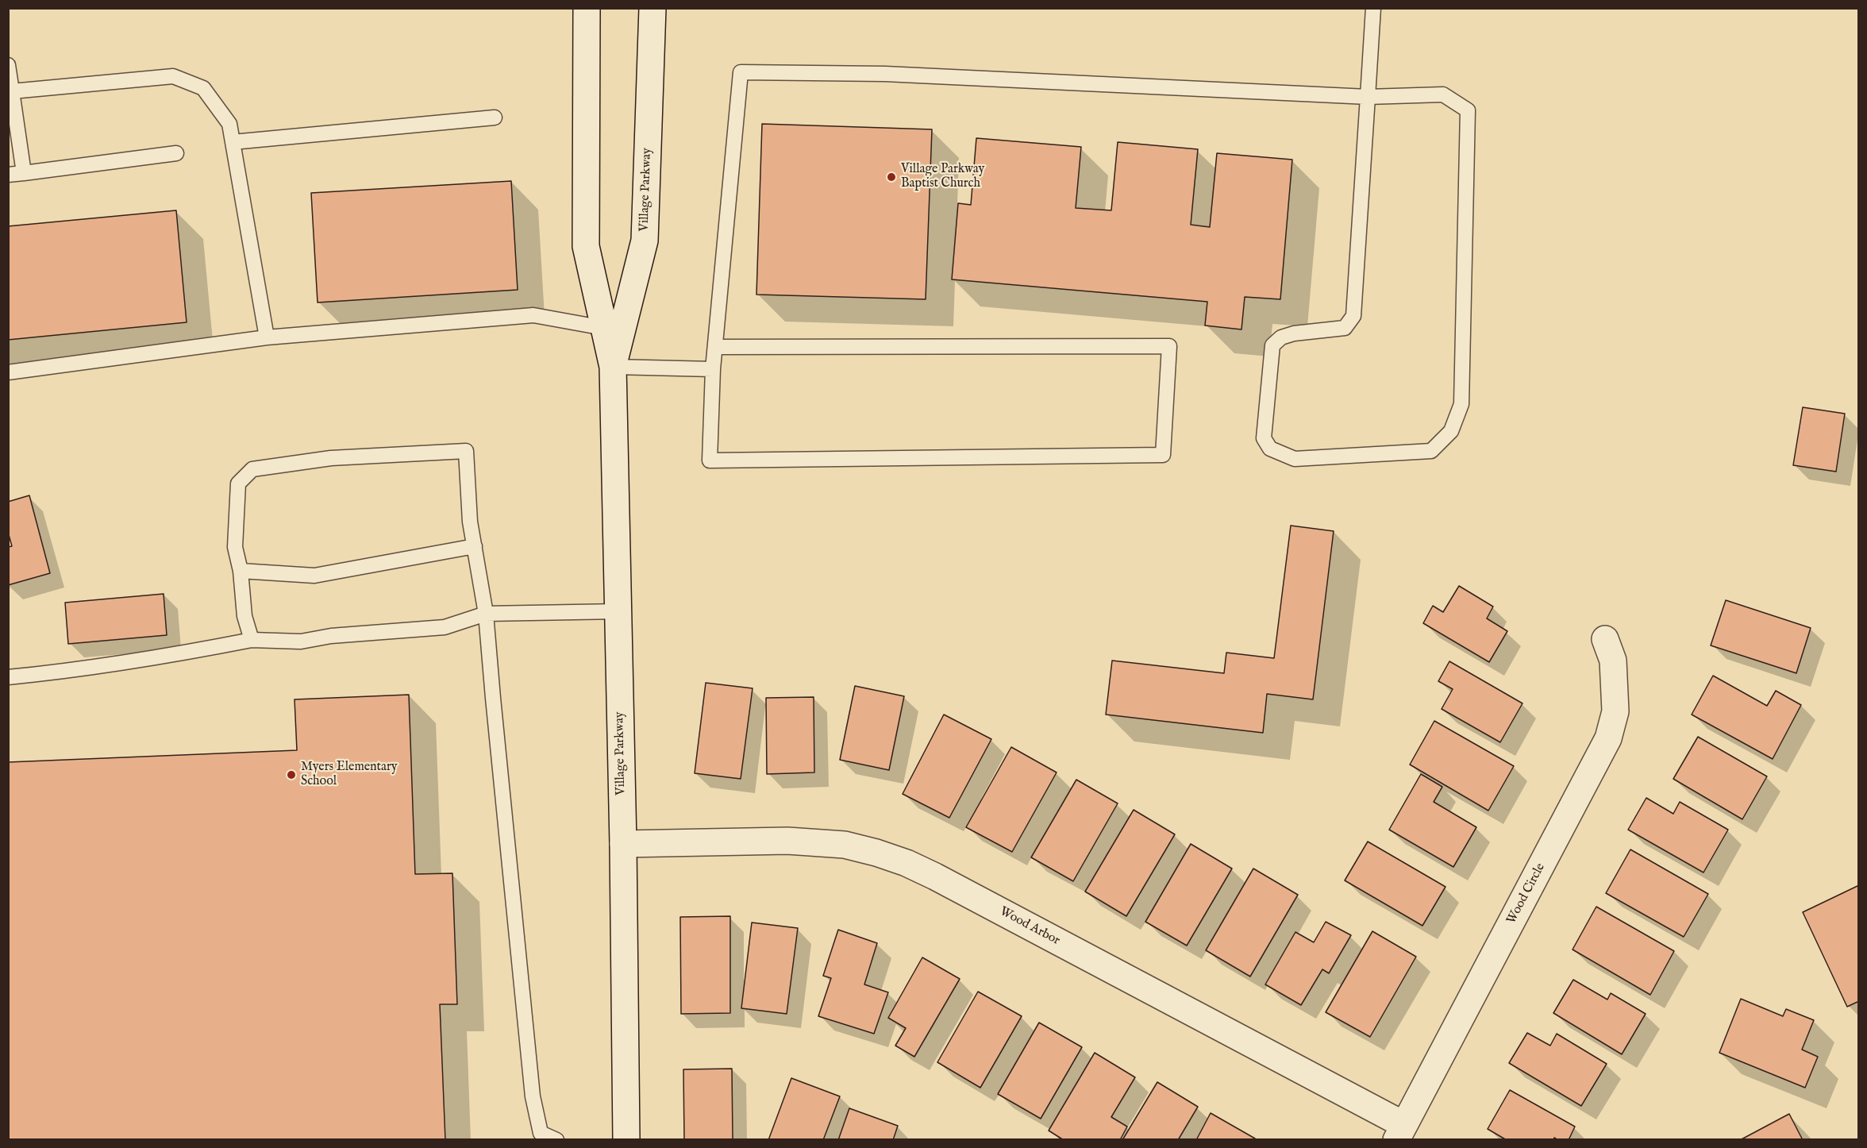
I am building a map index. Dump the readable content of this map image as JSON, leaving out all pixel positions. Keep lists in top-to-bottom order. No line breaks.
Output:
{"streets":{"street":["Village Parkway","Wood Circle","Wood Arbor"]},"crossings":[["Village Parkway","Wood Arbor"],["Wood Circle","Wood Arbor"]],"places":["Village Parkway Baptist Church","Myers Elementary School"]}
